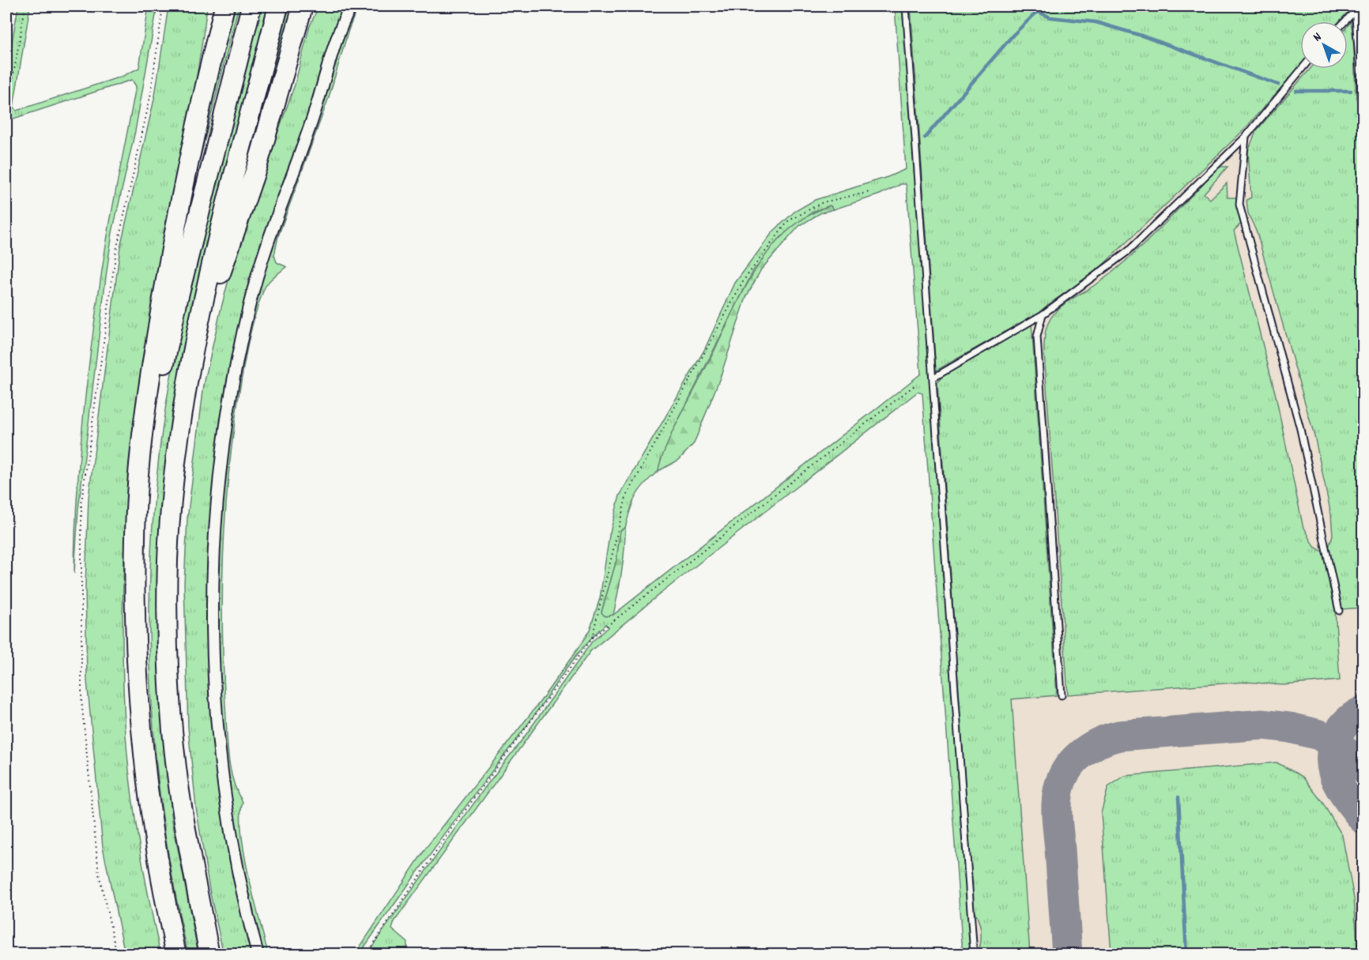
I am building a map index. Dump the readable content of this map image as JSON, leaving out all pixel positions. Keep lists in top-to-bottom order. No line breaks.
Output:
{"north":"top left"}
